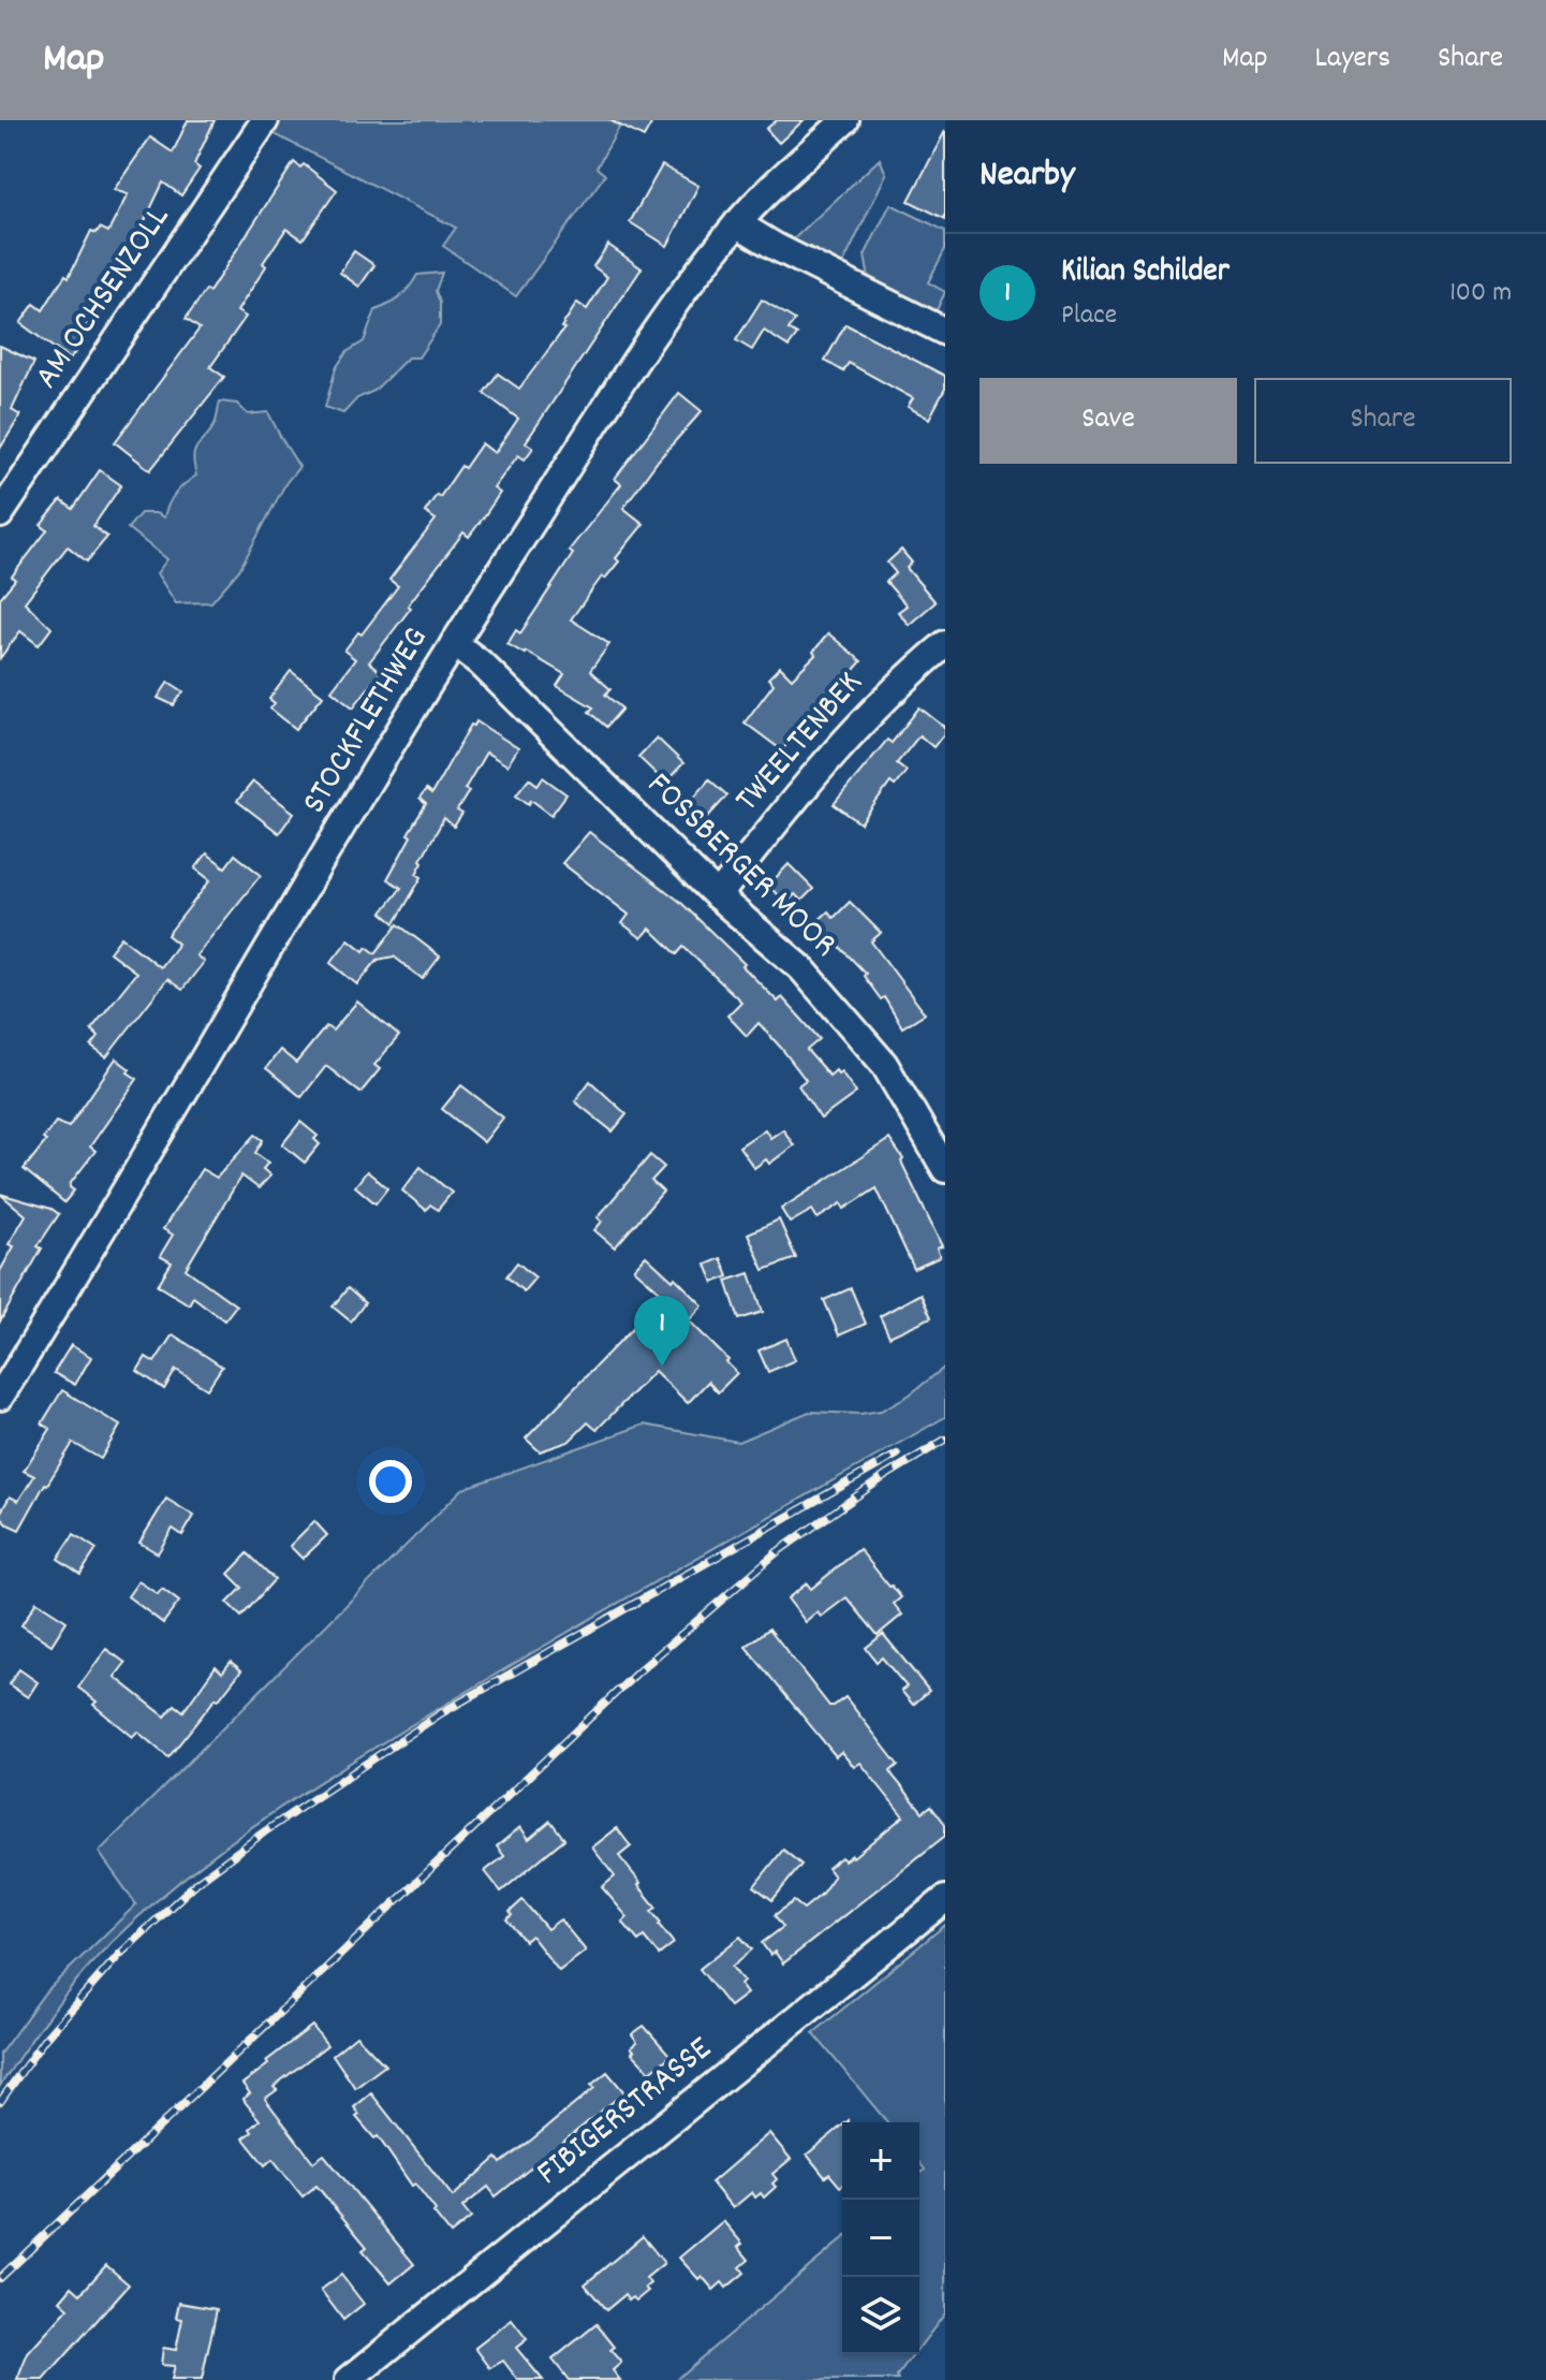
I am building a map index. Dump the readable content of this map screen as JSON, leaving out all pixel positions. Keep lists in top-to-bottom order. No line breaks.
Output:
{"streets":{"street":["AM OCHSENZOLL","STOCKFLETHWEG","TWEELTENBEK","FOSSBERGER MOOR","FIBIGERSTRASSE"]},"crossings":[["STOCKFLETHWEG","FOSSBERGER MOOR"],["TWEELTENBEK","FOSSBERGER MOOR"]],"page":{"header":"Map","nav":["Map","Layers","Share"],"heading":"Nearby","list":[{"mark":"1","name":"Kilian Schilder","note":"Place","value":"100 m"}],"buttons":["Save","Share"],"pins":"1","map_buttons":["+","−"]}}
